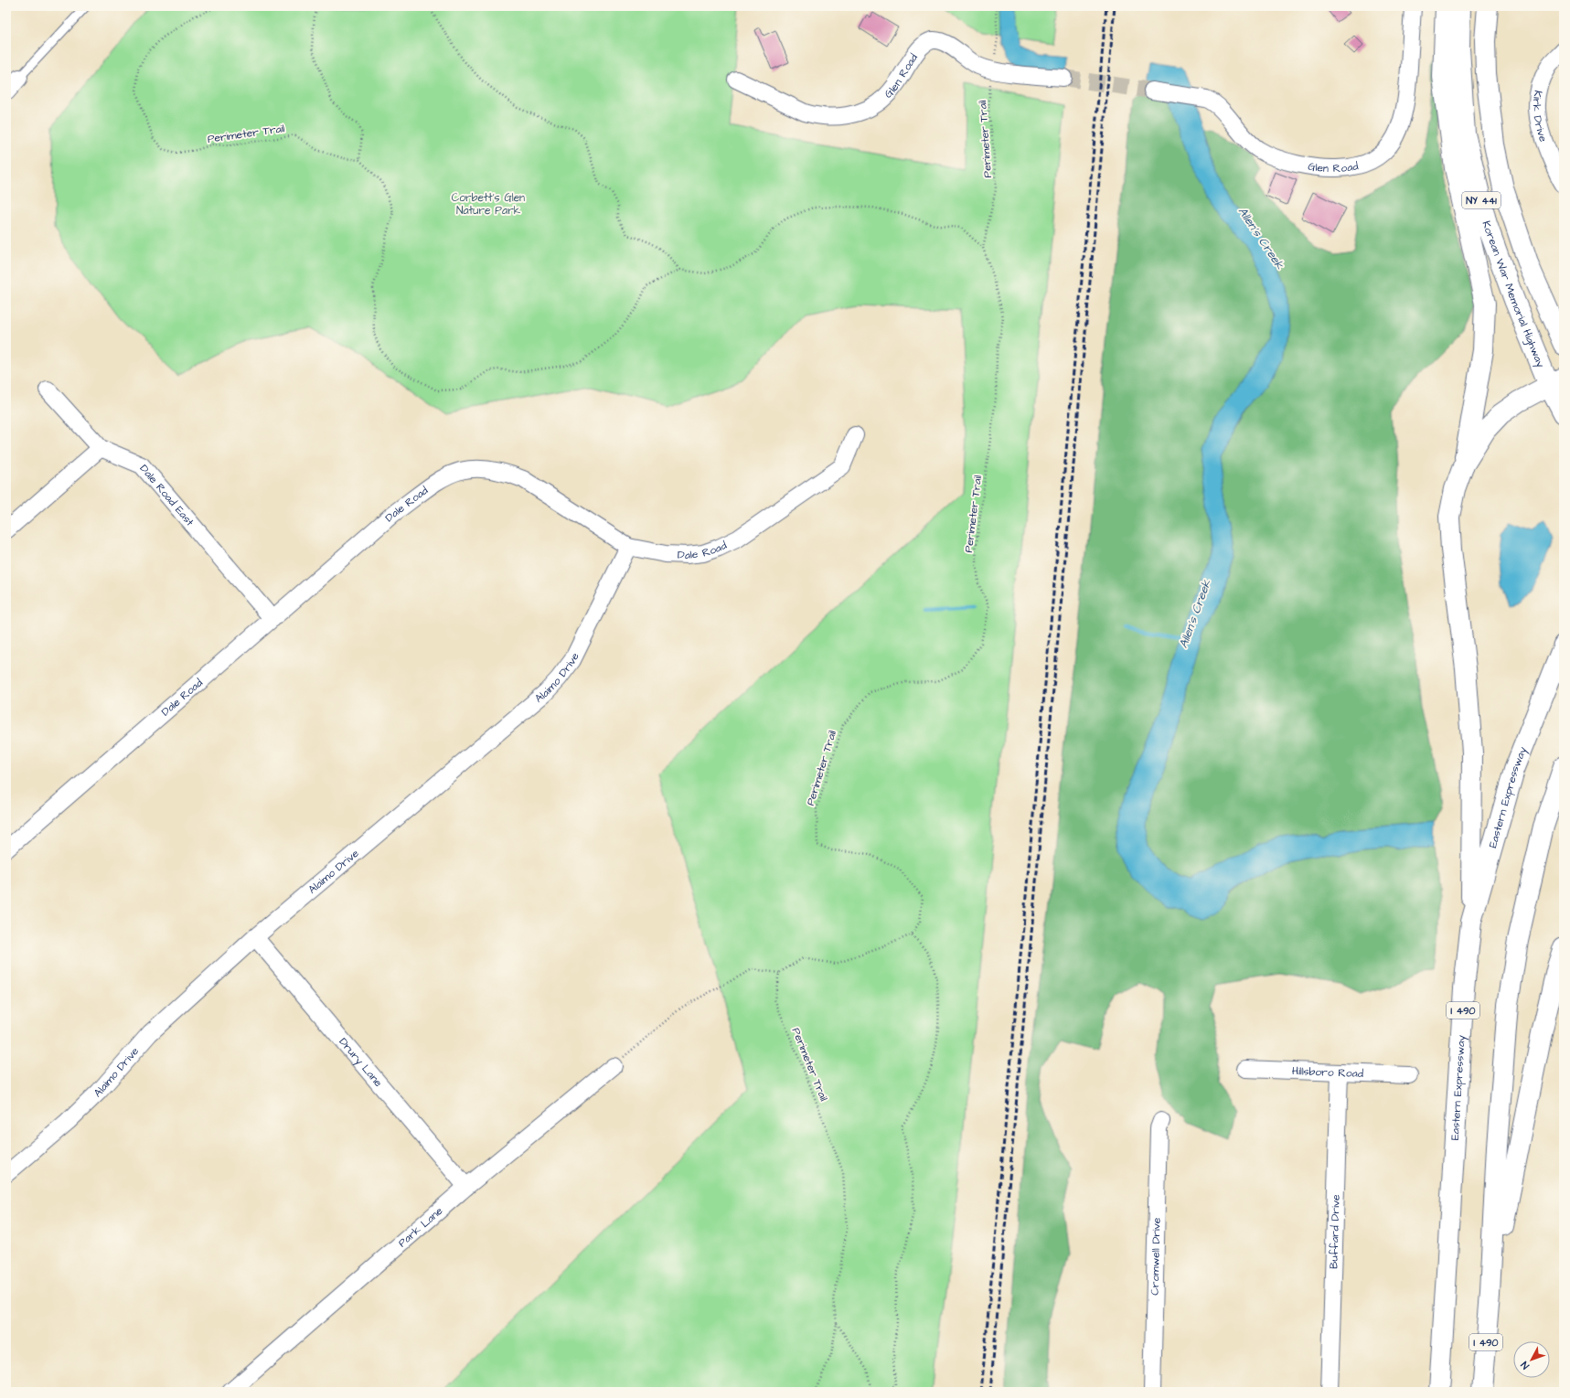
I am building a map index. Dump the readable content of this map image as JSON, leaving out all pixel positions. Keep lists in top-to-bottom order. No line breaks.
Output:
{"streets":{"main road":["NY 441","Korean War Memorial Highway","Eastern Expressway","I 490"],"street":["Glen Road","Kirk Drive","Dale Road East","Dale Road","Alaimo Drive","Drury Lane","Hillsboro Road","Park Lane","Buffard Drive","Cromwell Drive"],"path":["Perimeter Trail"]},"crossings":[["Glen Road","Perimeter Trail"],["NY 441","Korean War Memorial Highway"],["Dale Road East","Dale Road"],["Dale Road","Alaimo Drive"],["Alaimo Drive","Drury Lane"],["Drury Lane","Park Lane"],["Hillsboro Road","Buffard Drive"]],"water":["Allen's Creek"],"parks":["Corbett's Glen Nature Park"],"north":"bottom left"}
